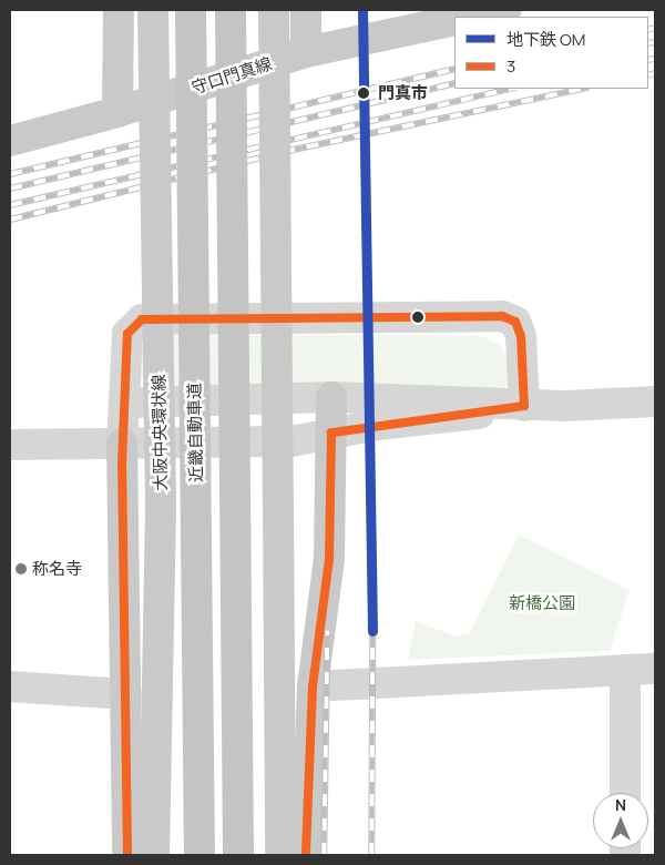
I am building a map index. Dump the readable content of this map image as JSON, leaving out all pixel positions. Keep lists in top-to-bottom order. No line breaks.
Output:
{"streets":{"highway":["近畿自動車道"],"main road":["守口門真線","大阪中央環状線"]},"parks":["新橋公園"],"places":["門真市","称名寺"],"lines":["metro line OM","transit line 3"],"legend":["地下鉄 OM","3"],"north":"top"}
